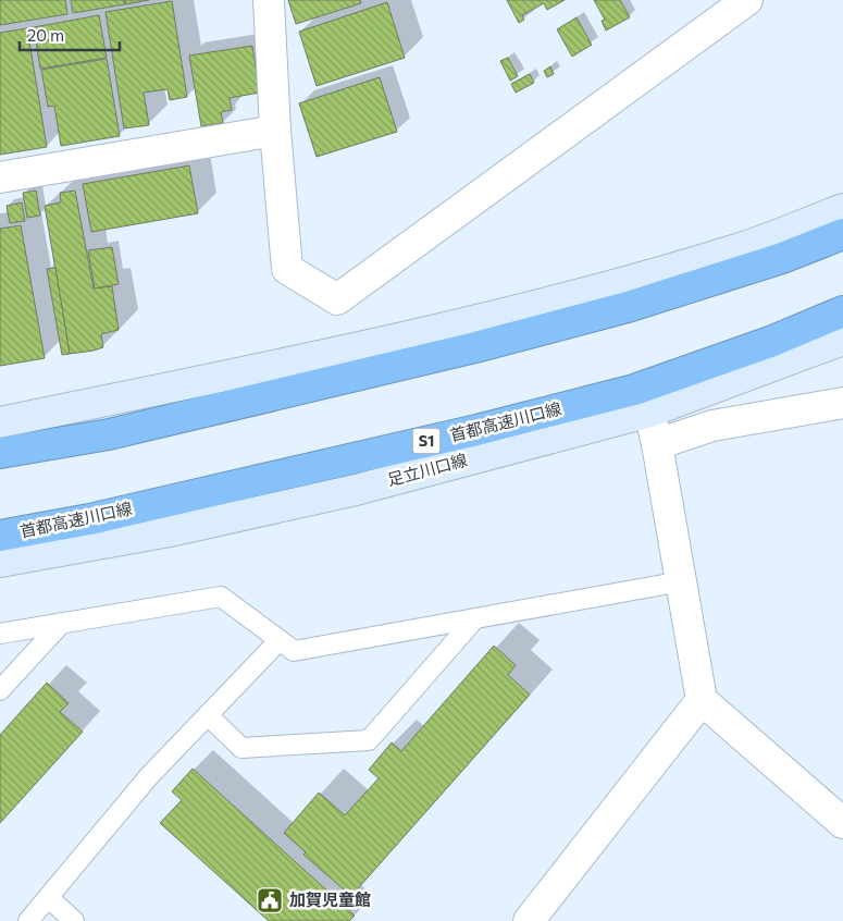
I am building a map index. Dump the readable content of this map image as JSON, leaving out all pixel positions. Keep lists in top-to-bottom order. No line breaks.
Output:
{"streets":{"highway":["首都高速川口線","S1"],"main road":["足立川口線"]},"places":{"public building":["加賀児童館"]},"scale_bar":"20 m"}
